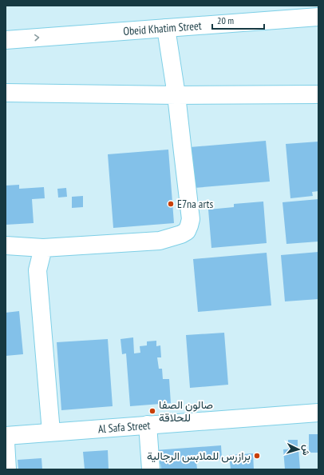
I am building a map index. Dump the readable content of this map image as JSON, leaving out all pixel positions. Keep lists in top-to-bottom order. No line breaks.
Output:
{"streets":{"street":["Obeid Khatim Street","Al Safa Street"]},"places":["E7na arts","صالون الصفا للحلاقة","برازرس للملابس الرجالية"],"scale_bar":"20 m","north":"right"}
